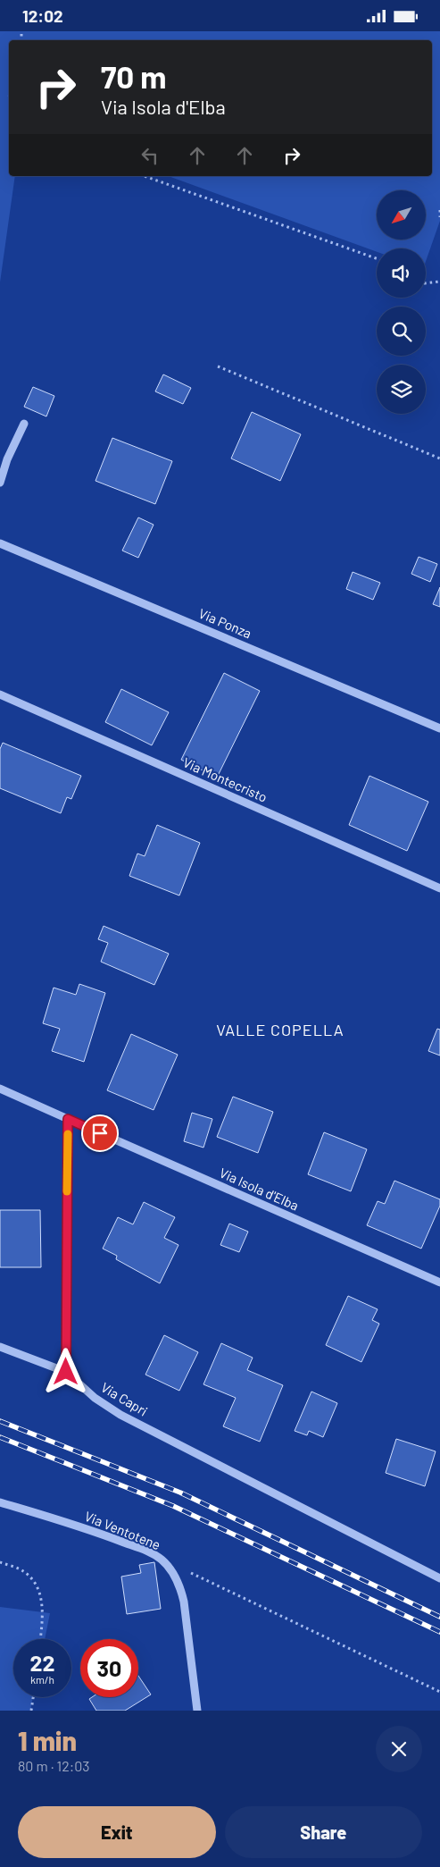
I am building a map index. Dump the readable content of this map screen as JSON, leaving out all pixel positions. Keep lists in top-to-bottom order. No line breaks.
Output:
{"streets":{"street":["Via Ponza","Via Montecristo","Via Isola d'Elba","Via Capri","Via Ventotene"]},"districts":["VALLE COPELLA"],"north":"bottom left","page":{"status":"12:02","turn":["70 m","Via Isola d'Elba"],"speed":"22 km/h","limit":"30","heading":["1 min","80 m · 12:03"],"buttons":["Exit","Share"]}}
